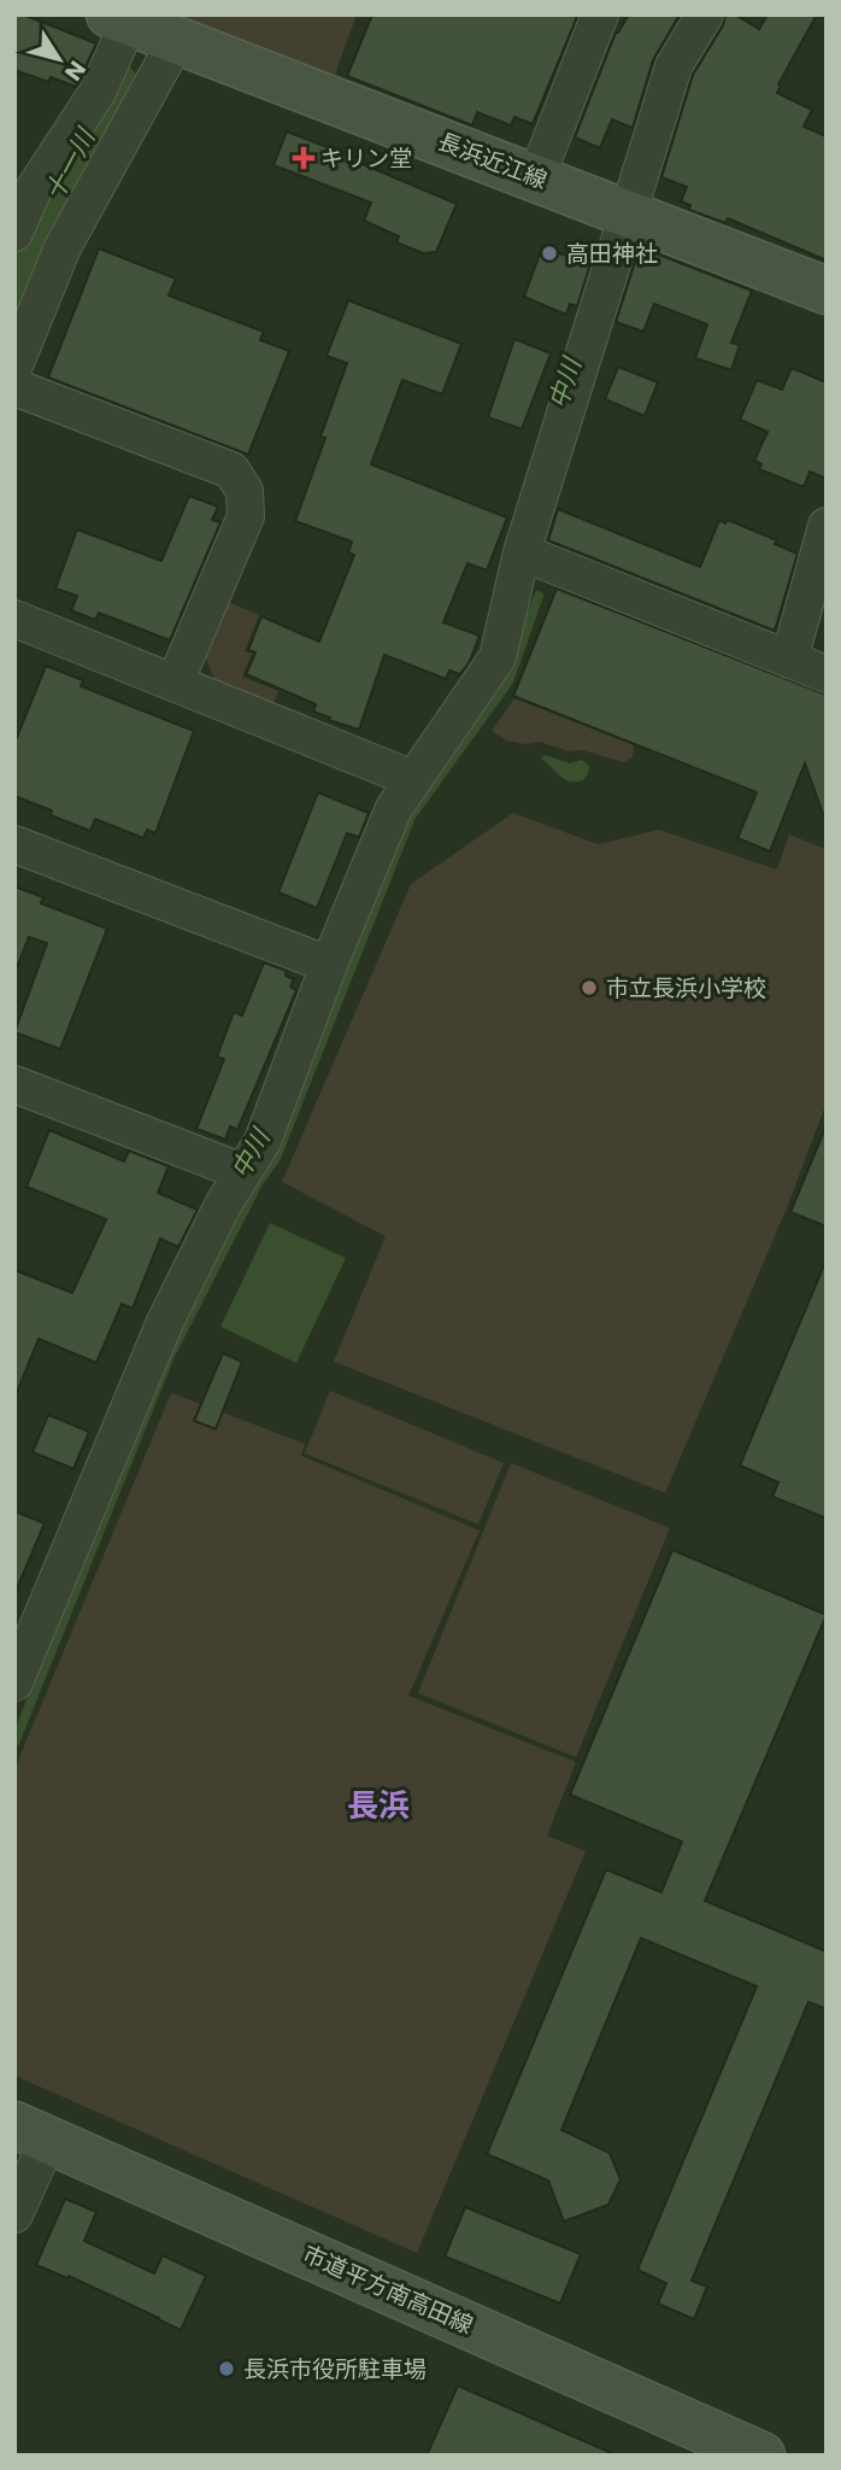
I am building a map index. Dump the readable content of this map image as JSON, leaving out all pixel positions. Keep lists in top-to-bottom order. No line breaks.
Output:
{"streets":{"street":["長浜近江線","市道平方南高田線"]},"districts":["長浜"],"water":["十一川","中川"],"places":{"health":["キリン堂"],"other":["高田神社","市立長浜小学校","長浜市役所駐車場"]},"north":"bottom right"}
